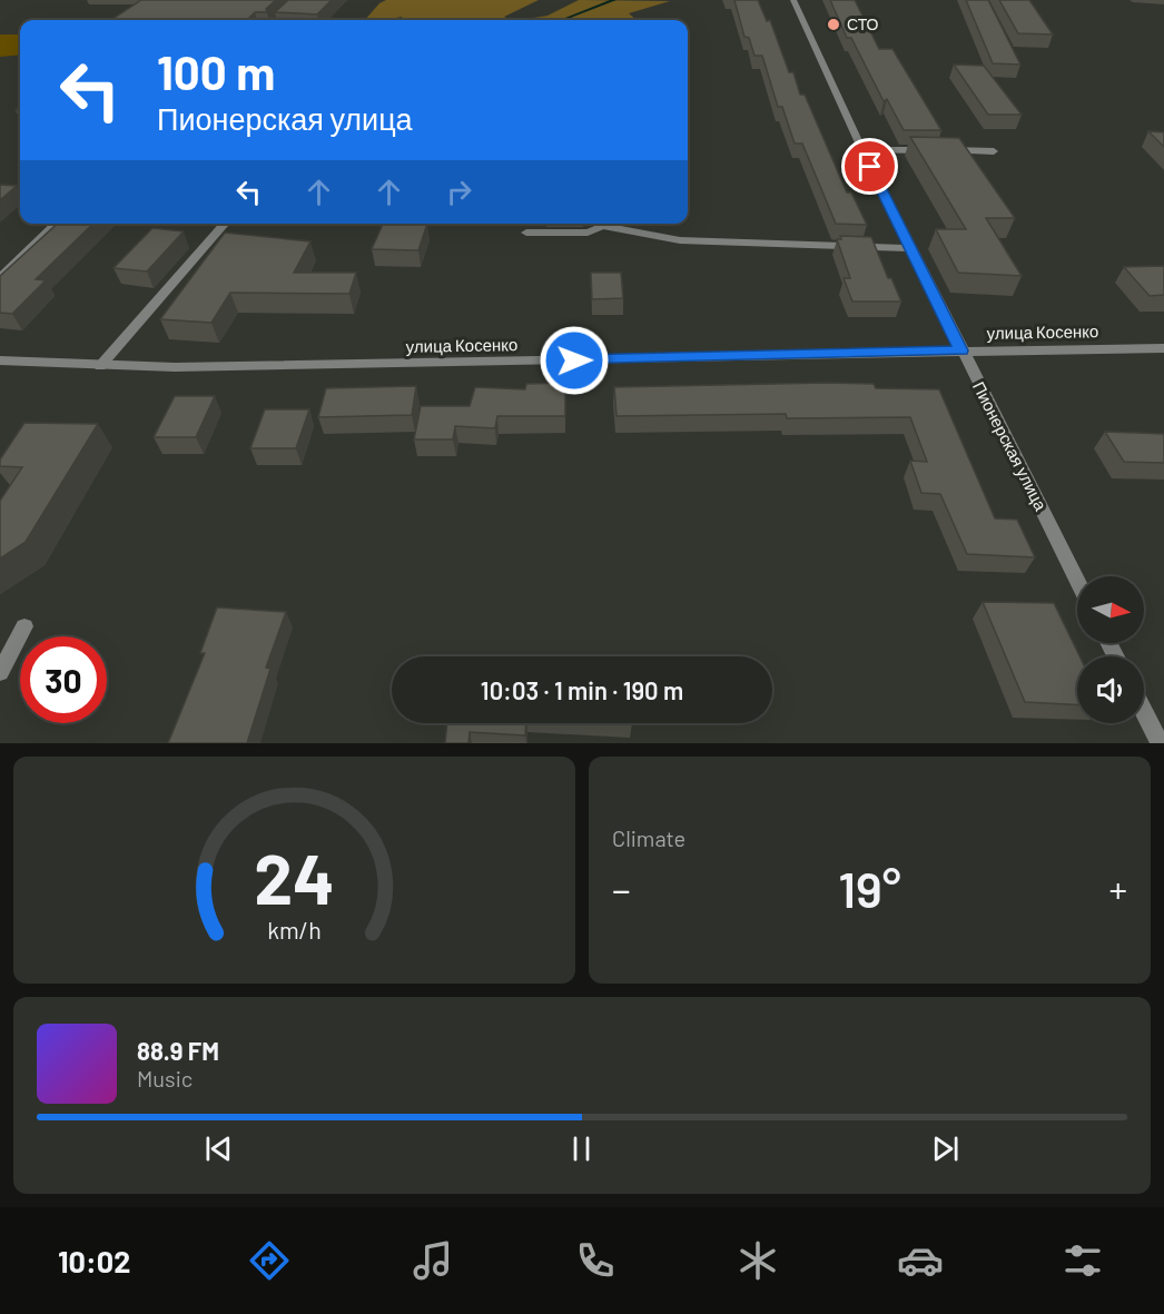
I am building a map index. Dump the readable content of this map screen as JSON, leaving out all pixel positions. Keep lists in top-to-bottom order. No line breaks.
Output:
{"streets":{"street":["улица Косенко","Пионерская улица"]},"crossings":[["улица Косенко","Пионерская улица"]],"places":["СТО"],"north":"right","page":{"turn":["100 m","Пионерская улица"],"limit":"30","trip":"10:03 · 1 min · 190 m","tile":"Climate","heat":["−","19°","+"],"song":["88.9 FM","Music"],"tabs":"10:02","gauge":["24","km/h"]}}
